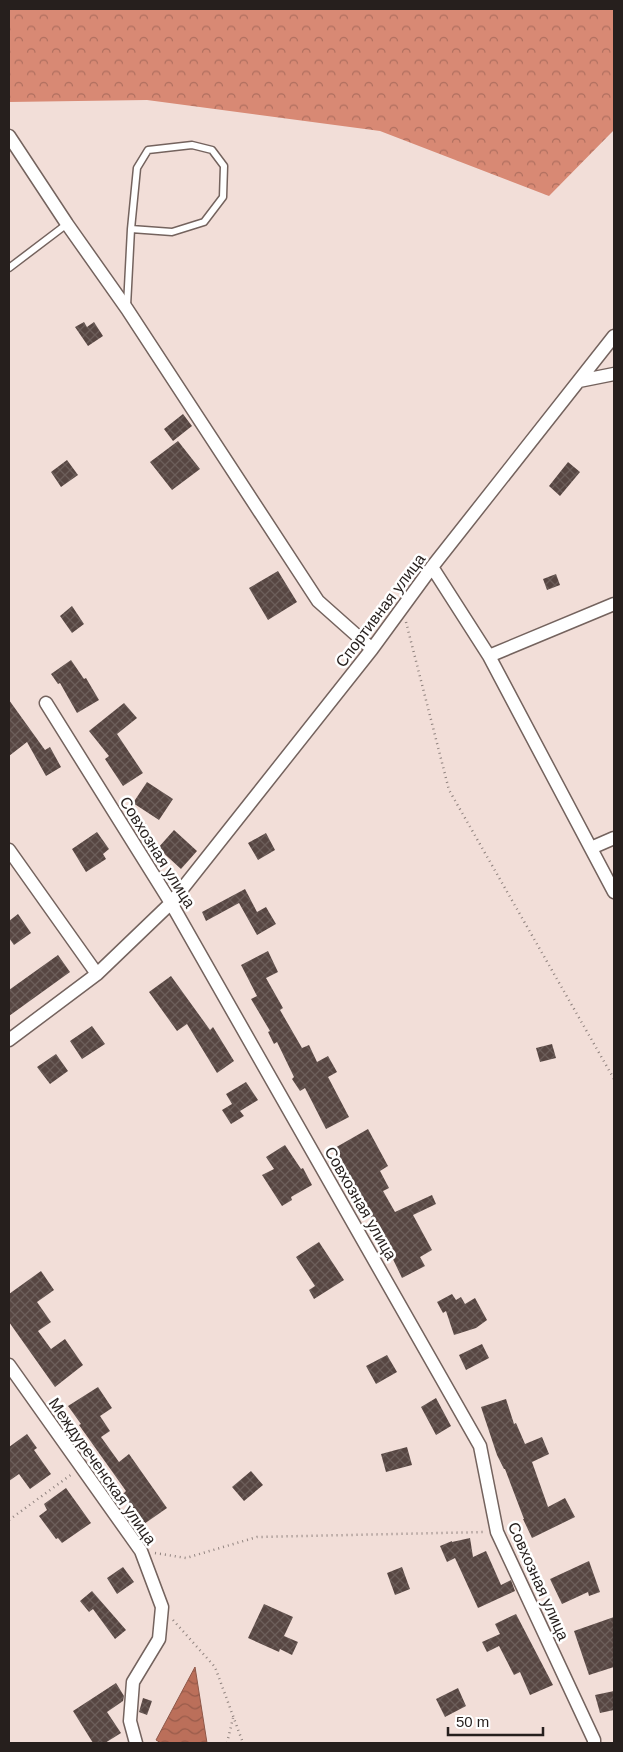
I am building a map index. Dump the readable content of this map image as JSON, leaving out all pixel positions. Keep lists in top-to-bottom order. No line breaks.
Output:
{"streets":{"street":["Спортивная улица","Совхозная улица","Междуреченская улица"]},"crossings":[["Спортивная улица","Совхозная улица"]],"scale_bar":"50 m"}
